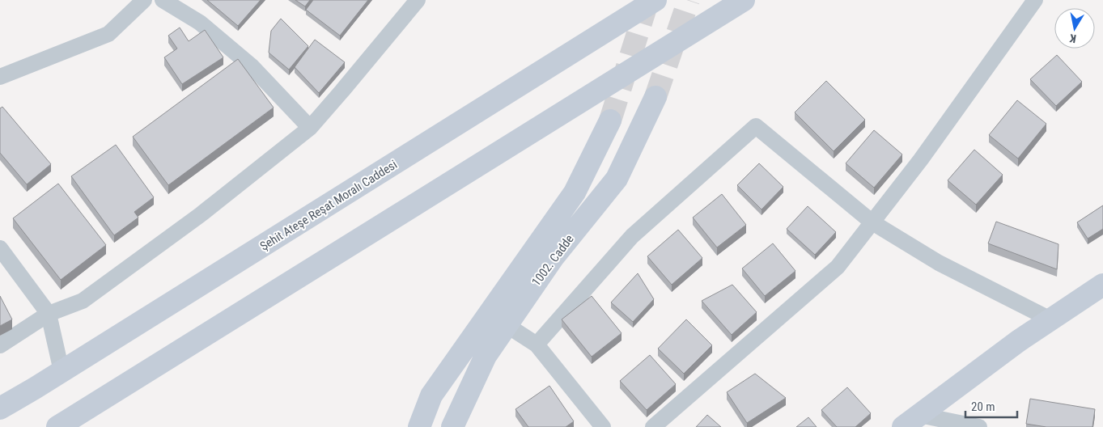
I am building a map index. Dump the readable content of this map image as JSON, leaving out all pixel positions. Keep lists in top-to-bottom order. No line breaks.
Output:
{"streets":{"main road":["Şehit Ateşe Reşat Moralı Caddesi","1002. Cadde"]},"scale_bar":"20 m","north":"bottom"}
